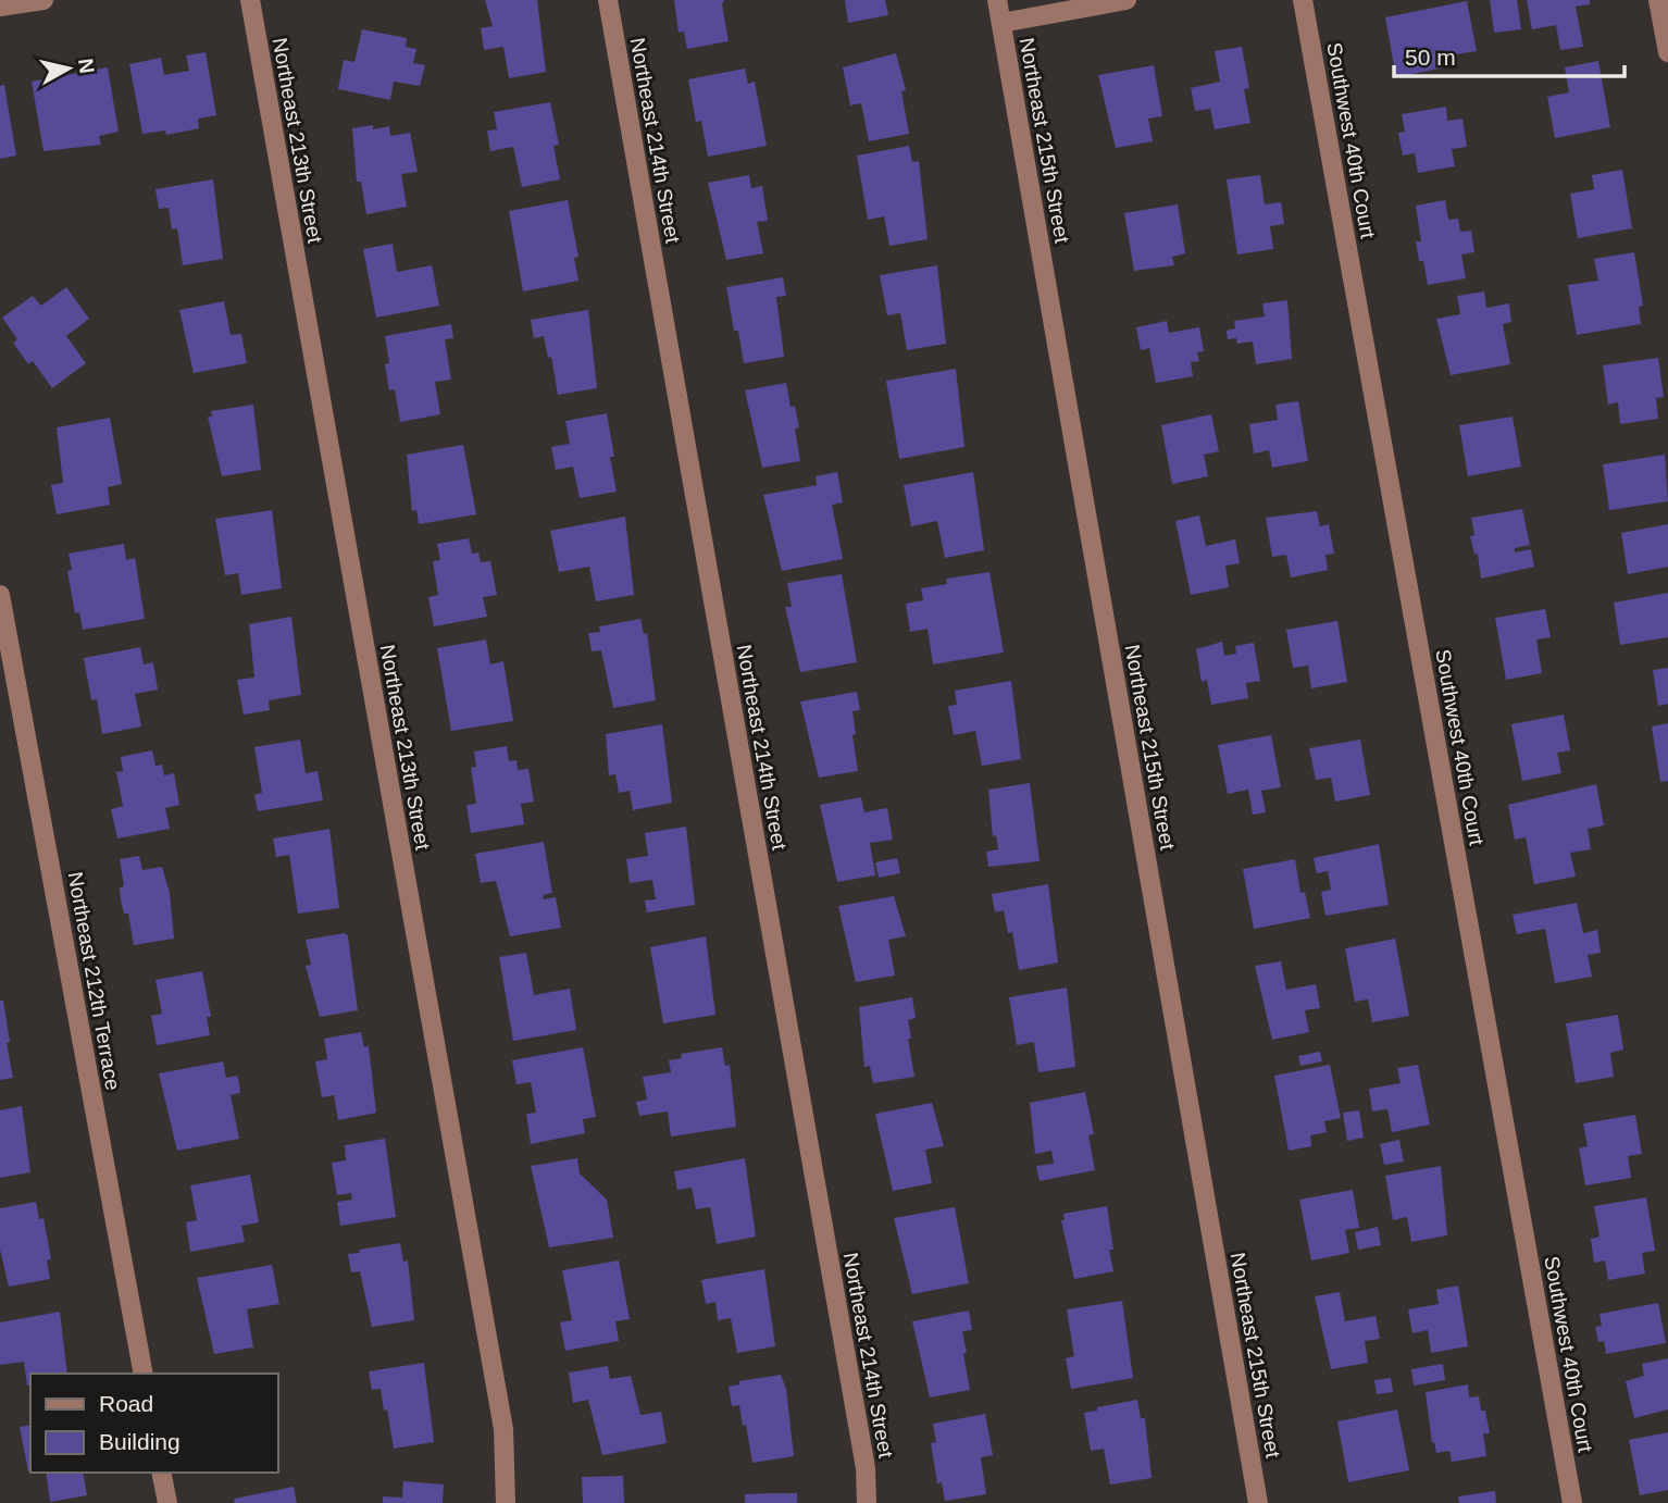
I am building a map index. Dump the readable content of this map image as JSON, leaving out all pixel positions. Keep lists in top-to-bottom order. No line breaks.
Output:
{"streets":{"street":["Northeast 213th Street","Northeast 214th Street","Northeast 215th Street","Southwest 40th Court","Northeast 212th Terrace"]},"legend":["Road","Building"],"scale_bar":"50 m","north":"right"}
